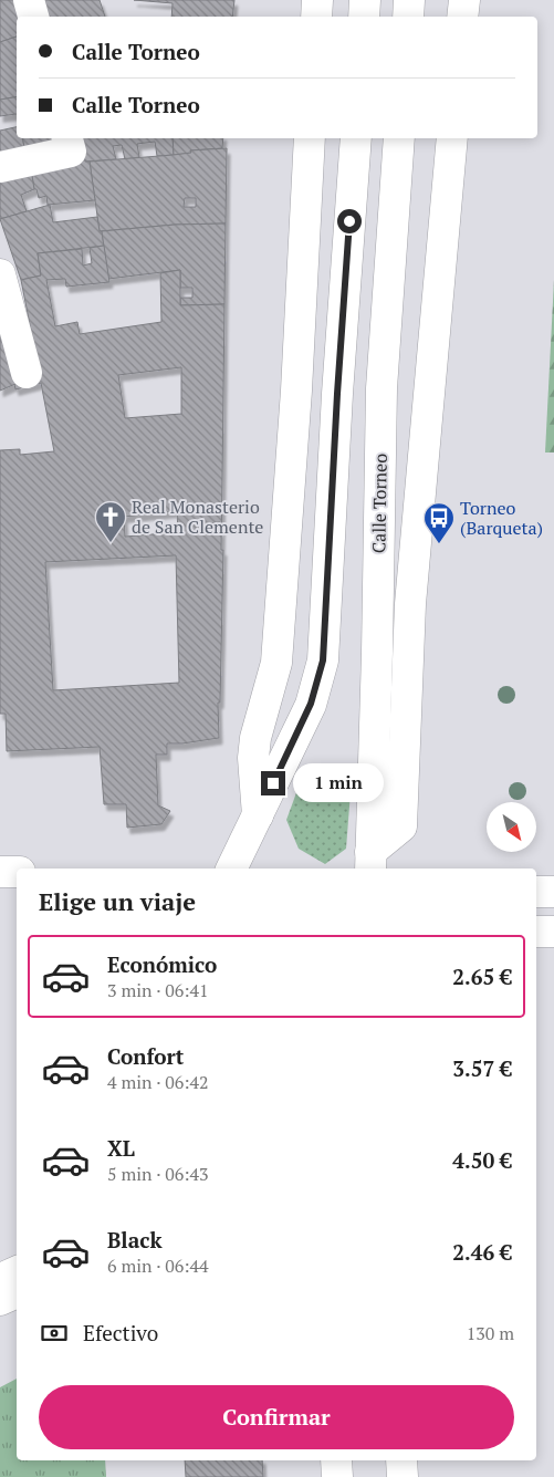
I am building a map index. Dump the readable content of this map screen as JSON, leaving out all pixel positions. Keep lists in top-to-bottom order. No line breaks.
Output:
{"streets":{"main road":["Calle Torneo"]},"places":{"church":["Real Monasterio de San Clemente"],"bus stop":["Torneo (Barqueta)"]},"north":"bottom right","page":{"banner":["Calle Torneo","Calle Torneo"],"bubble":"1 min","heading":"Elige un viaje","list":[{"name":"Económico","note":"3 min · 06:41","value":"2.65 €"},{"name":"Confort","note":"4 min · 06:42","value":"3.57 €"},{"name":"XL","note":"5 min · 06:43","value":"4.50 €"},{"name":"Black","note":"6 min · 06:44","value":"2.46 €"}],"pay":["Efectivo","130 m"],"buttons":"Confirmar"}}
